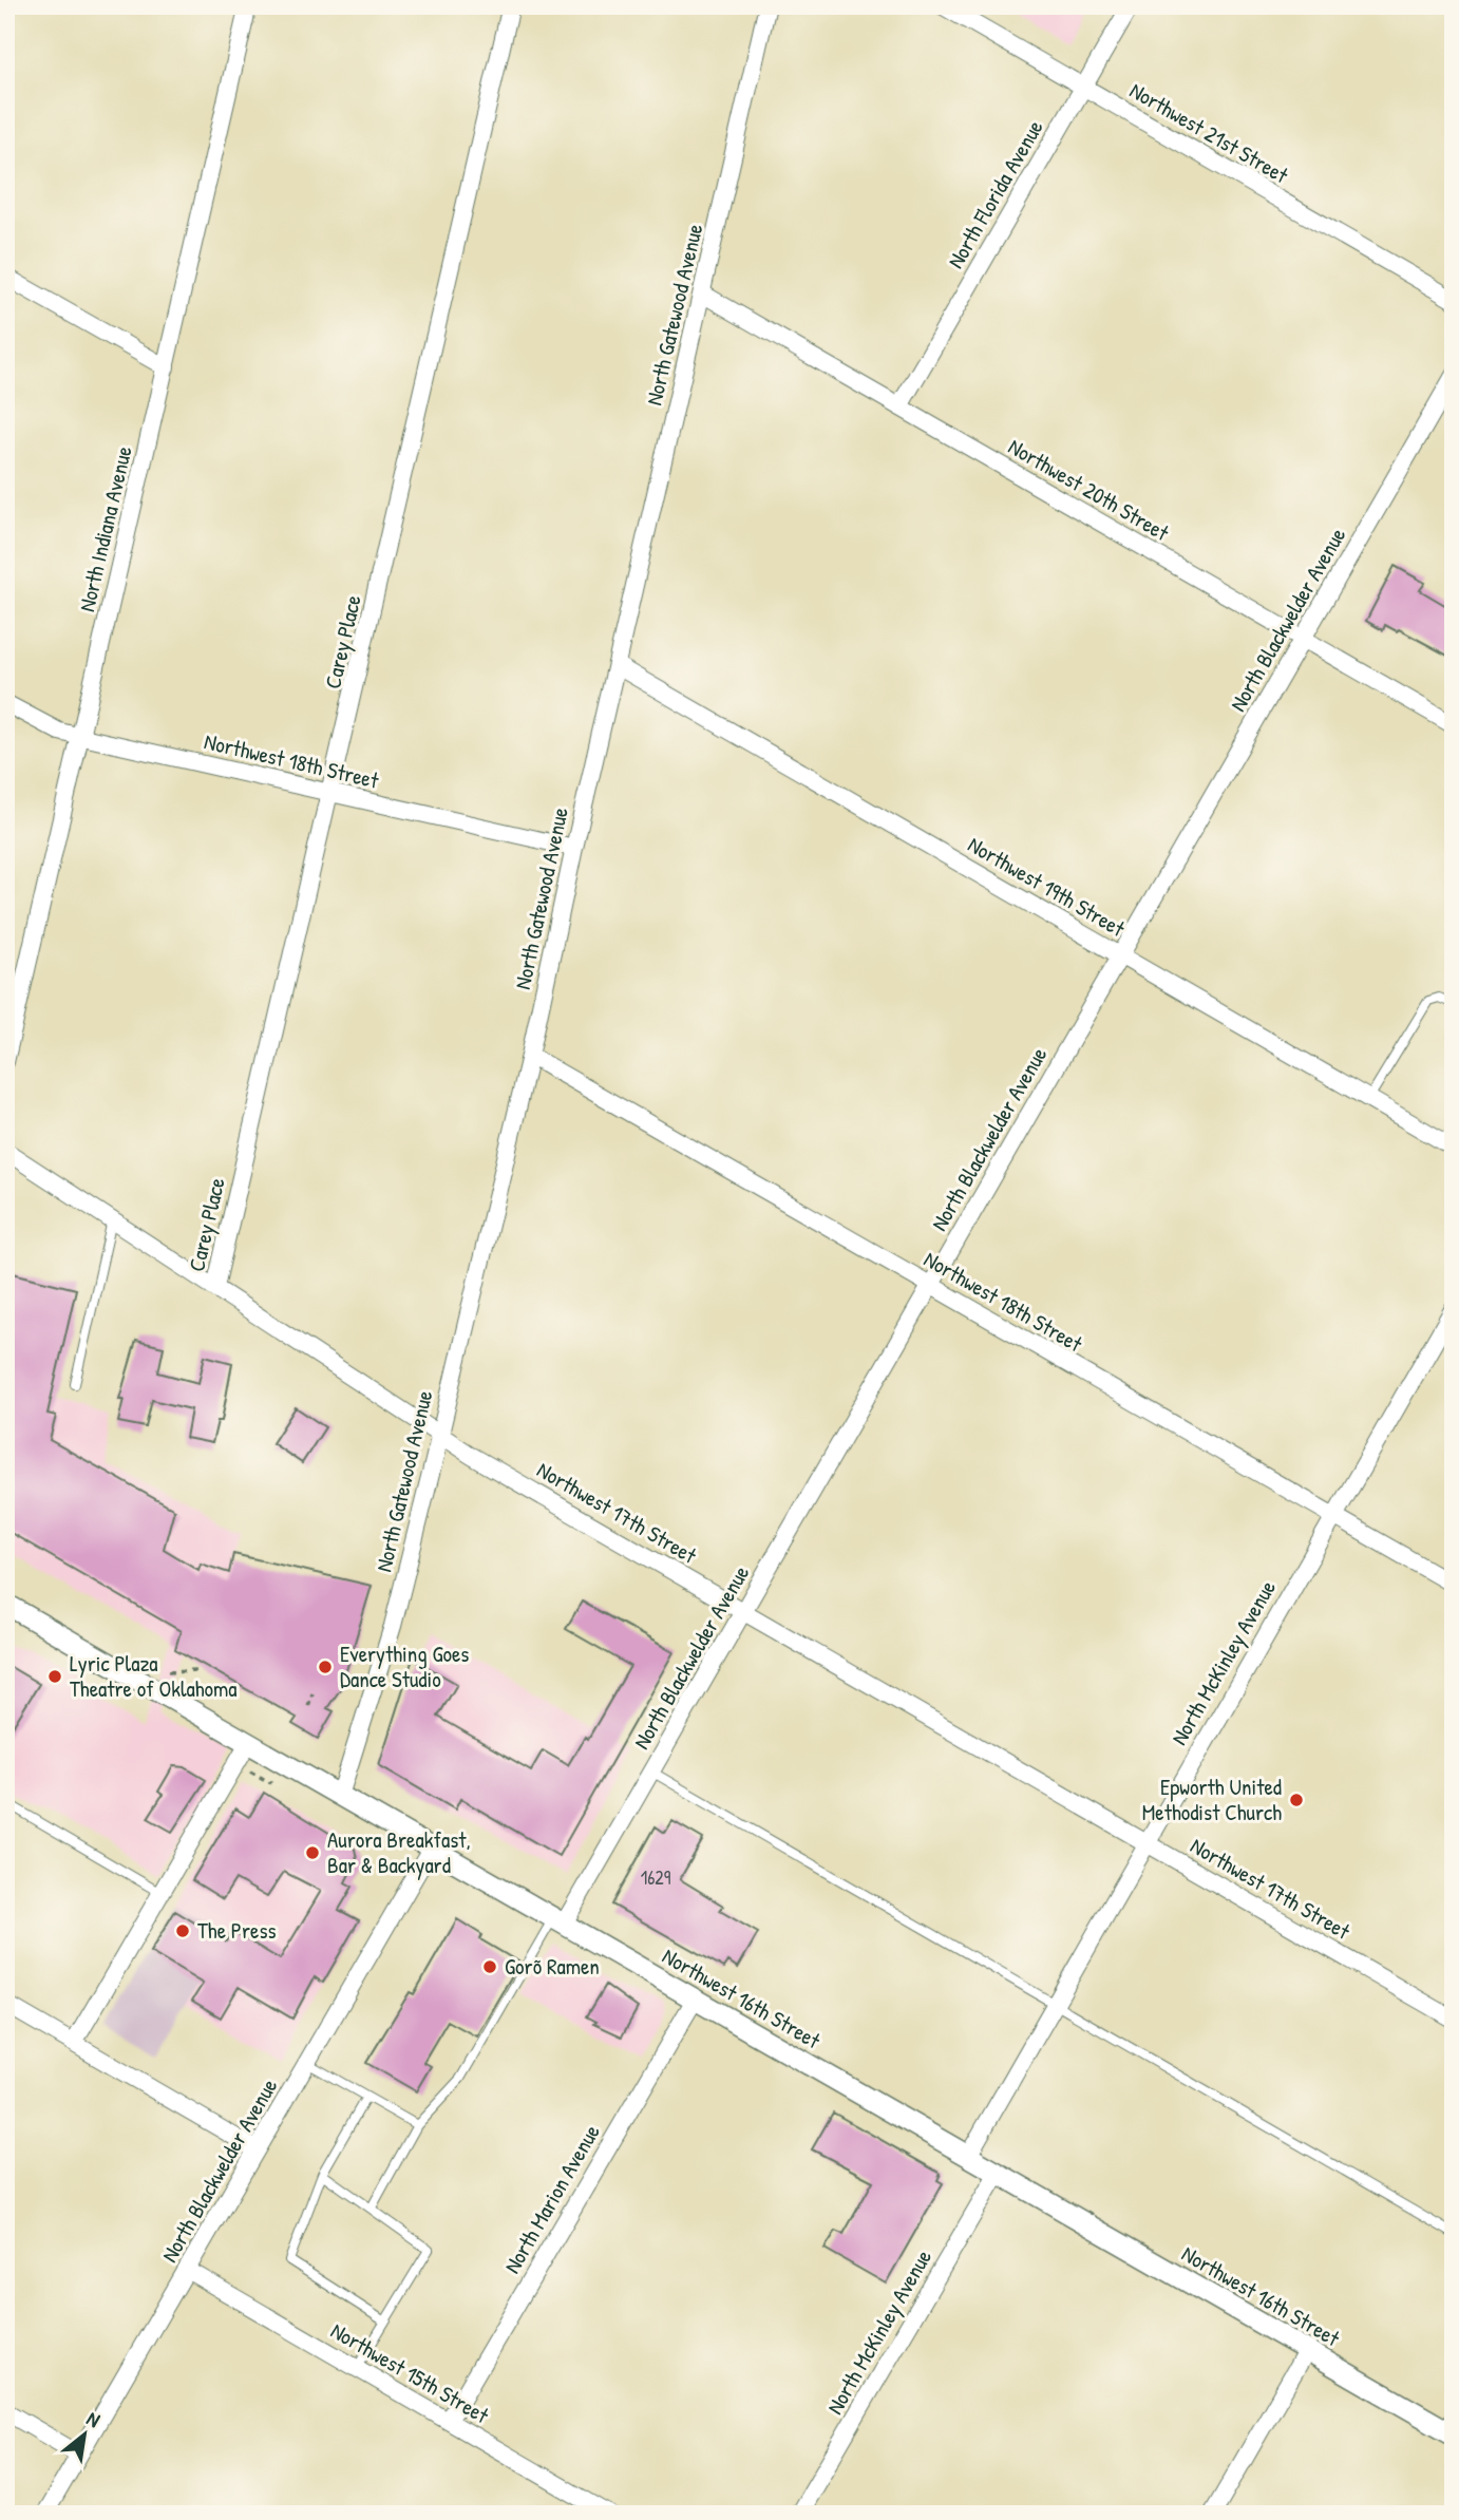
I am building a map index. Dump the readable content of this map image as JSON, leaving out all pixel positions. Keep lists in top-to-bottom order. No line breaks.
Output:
{"streets":{"street":["Northwest 21st Street","North Florida Avenue","North Gatewood Avenue","Northwest 20th Street","North Indiana Avenue","North Blackwelder Avenue","Carey Place","Northwest 18th Street","Northwest 19th Street","Northwest 17th Street","North McKinley Avenue","Northwest 16th Street","North Marion Avenue","Northwest 15th Street"]},"crossings":[["Northwest 21st Street","North Florida Avenue"],["North Florida Avenue","Northwest 20th Street"],["North Gatewood Avenue","Northwest 20th Street"],["North Gatewood Avenue","Northwest 18th Street"],["North Gatewood Avenue","Northwest 19th Street"],["North Gatewood Avenue","Northwest 17th Street"],["North Gatewood Avenue","Northwest 16th Street"],["Northwest 20th Street","North Blackwelder Avenue"],["North Indiana Avenue","Northwest 18th Street"],["North Blackwelder Avenue","Northwest 18th Street"],["North Blackwelder Avenue","Northwest 19th Street"],["North Blackwelder Avenue","Northwest 17th Street"],["North Blackwelder Avenue","Northwest 16th Street"],["North Blackwelder Avenue","Northwest 15th Street"],["Carey Place","Northwest 18th Street"],["Carey Place","Northwest 17th Street"],["Northwest 18th Street","North McKinley Avenue"],["Northwest 17th Street","North McKinley Avenue"],["North McKinley Avenue","Northwest 16th Street"],["Northwest 16th Street","North Marion Avenue"],["North Marion Avenue","Northwest 15th Street"]],"places":["Everything Goes Dance Studio","Lyric Plaza Theatre of Oklahoma","Epworth United Methodist Church","Aurora Breakfast, Bar & Backyard","The Press","Gorõ Ramen"],"house_numbers":["1629"],"north":"top right"}
